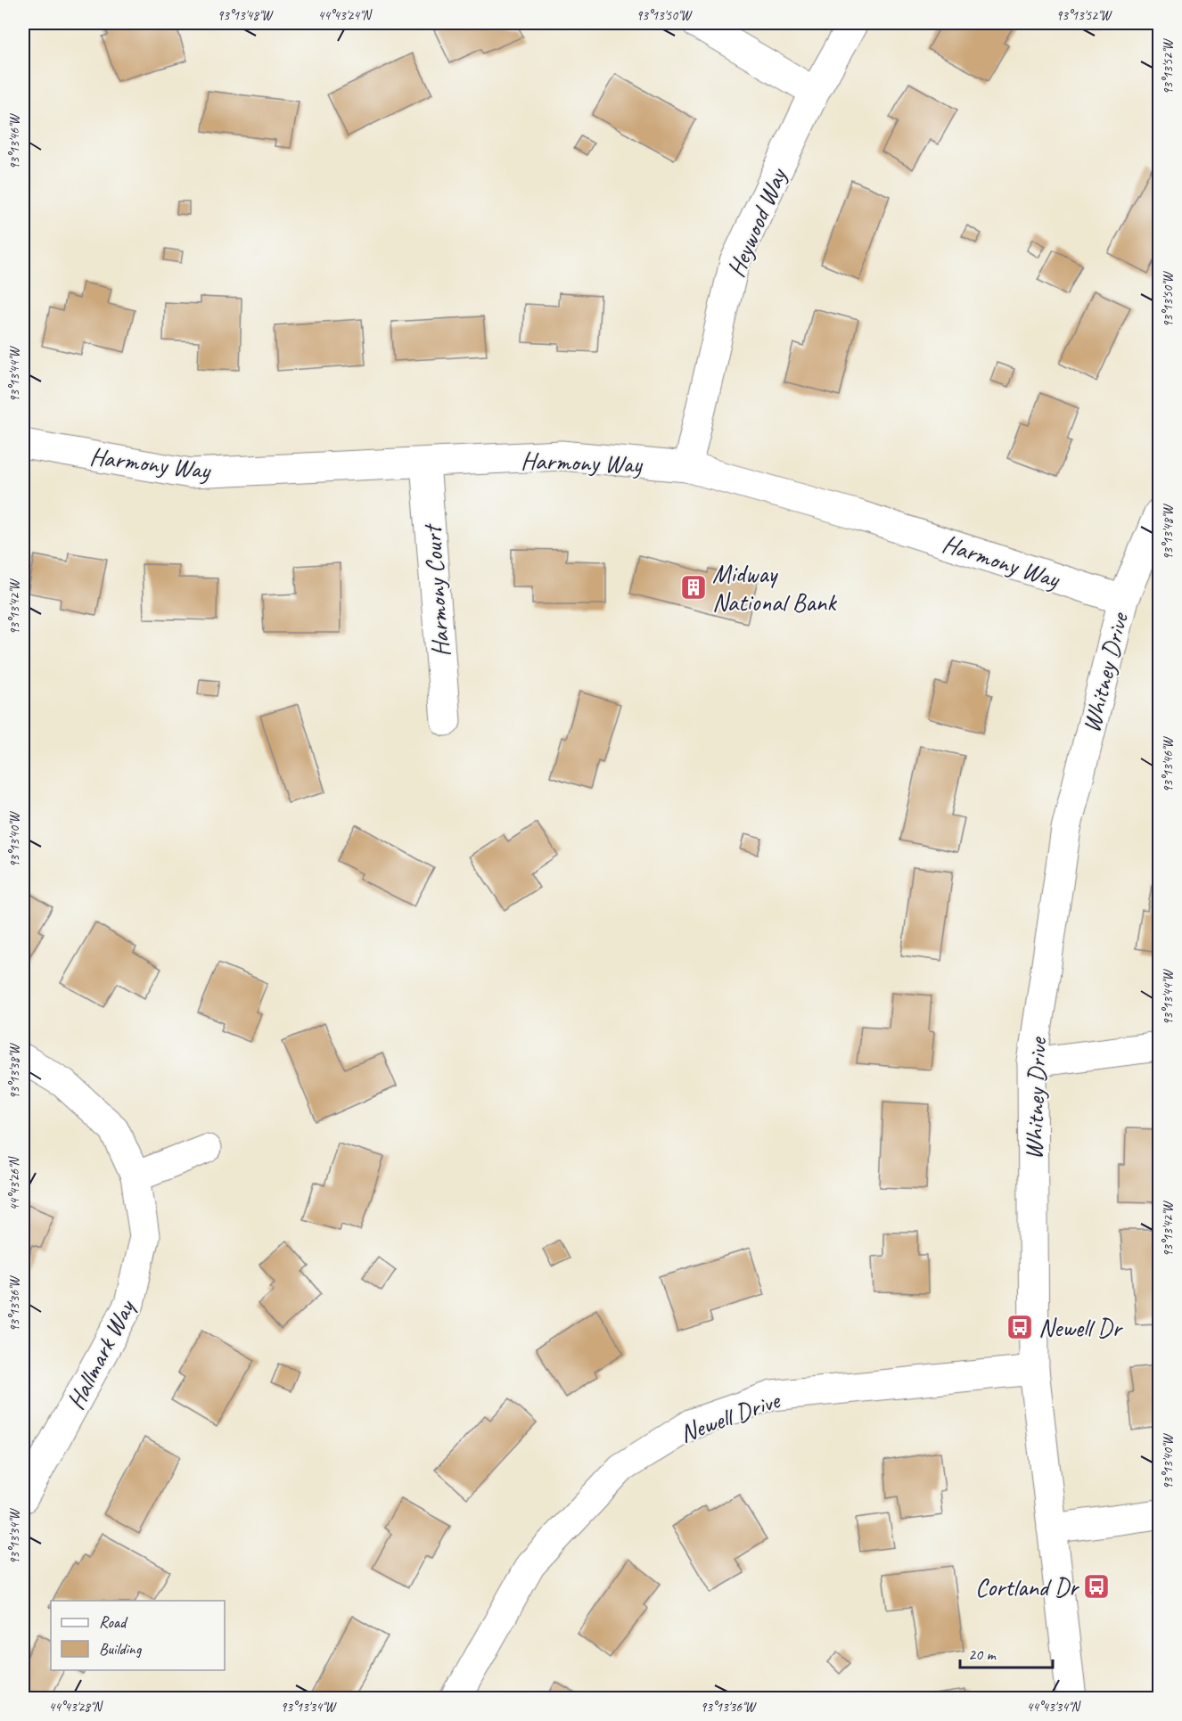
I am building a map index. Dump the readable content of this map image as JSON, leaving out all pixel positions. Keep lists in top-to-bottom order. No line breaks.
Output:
{"streets":{"street":["Heywood Way","Harmony Way","Harmony Court","Whitney Drive","Hallmark Way","Newell Drive"]},"crossings":[["Heywood Way","Harmony Way"],["Harmony Way","Harmony Court"],["Harmony Way","Whitney Drive"],["Whitney Drive","Newell Drive"]],"places":{"building":["Midway National Bank"],"bus stop":["Newell Dr","Cortland Dr"]},"legend":["Road","Building"],"scale_bar":"20 m","coordinates":["93°13'48\"W","44°43'24\"N","93°13'50\"W","93°13'52\"W","93°13'46\"W","93°13'44\"W","93°13'42\"W","93°13'40\"W","93°13'38\"W","44°43'26\"N","93°13'36\"W","93°13'34\"W","44°43'28\"N","44°43'34\"N"]}
